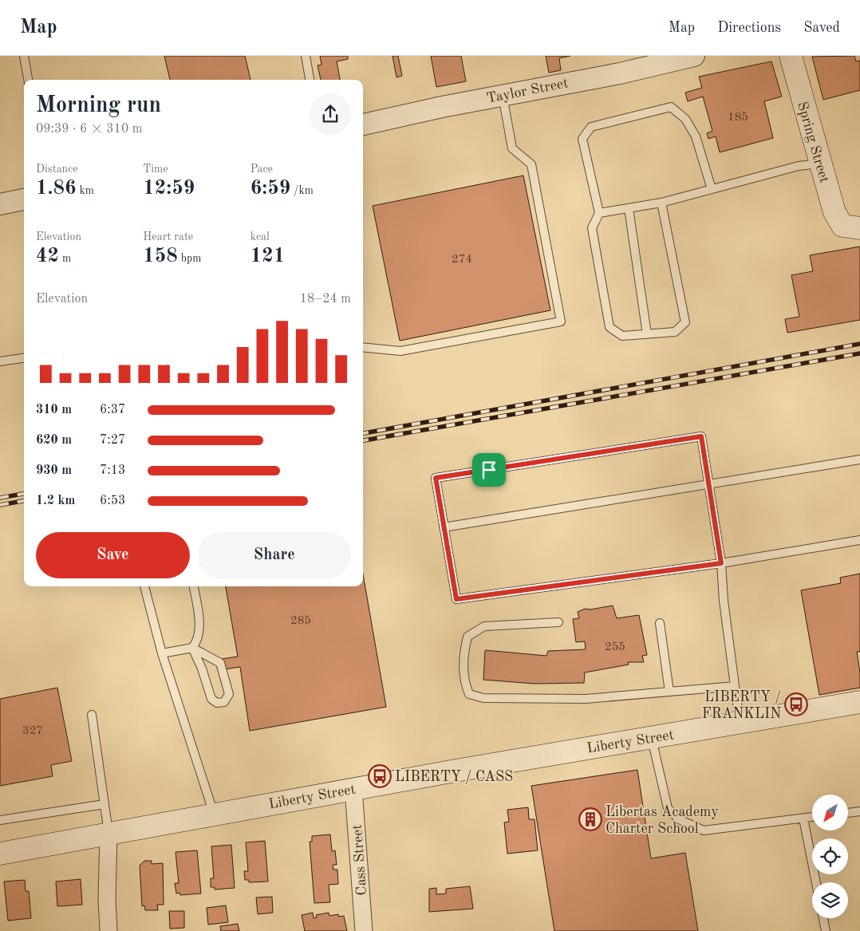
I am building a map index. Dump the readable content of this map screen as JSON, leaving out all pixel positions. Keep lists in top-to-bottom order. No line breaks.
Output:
{"streets":{"main road":["Spring Street","Liberty Street"],"street":["Taylor Street","Cass Street"]},"crossings":[["Liberty Street","Cass Street"]],"places":{"bus stop":["LIBERTY / FRANKLIN","LIBERTY / CASS"],"building":["Libertas Academy Charter School"]},"house_numbers":["185","274","285","255","327"],"north":"bottom left","page":{"header":"Map","nav":["Map","Directions","Saved"],"heading":["Morning run","09:39 · 6 × 310 m"],"stats":[["Distance","1.86 km"],["Time","12:59"],["Pace","6:59 /km"],["Elevation","42 m"],["Heart rate","158 bpm"],["kcal","121"]],"chart":["Elevation","18–24 m"],"list":[{"name":"310 m","note":"6:37"},{"name":"620 m","note":"7:27"},{"name":"930 m","note":"7:13"},{"name":"1.2 km","note":"6:53"}],"buttons":["Save","Share"]}}
